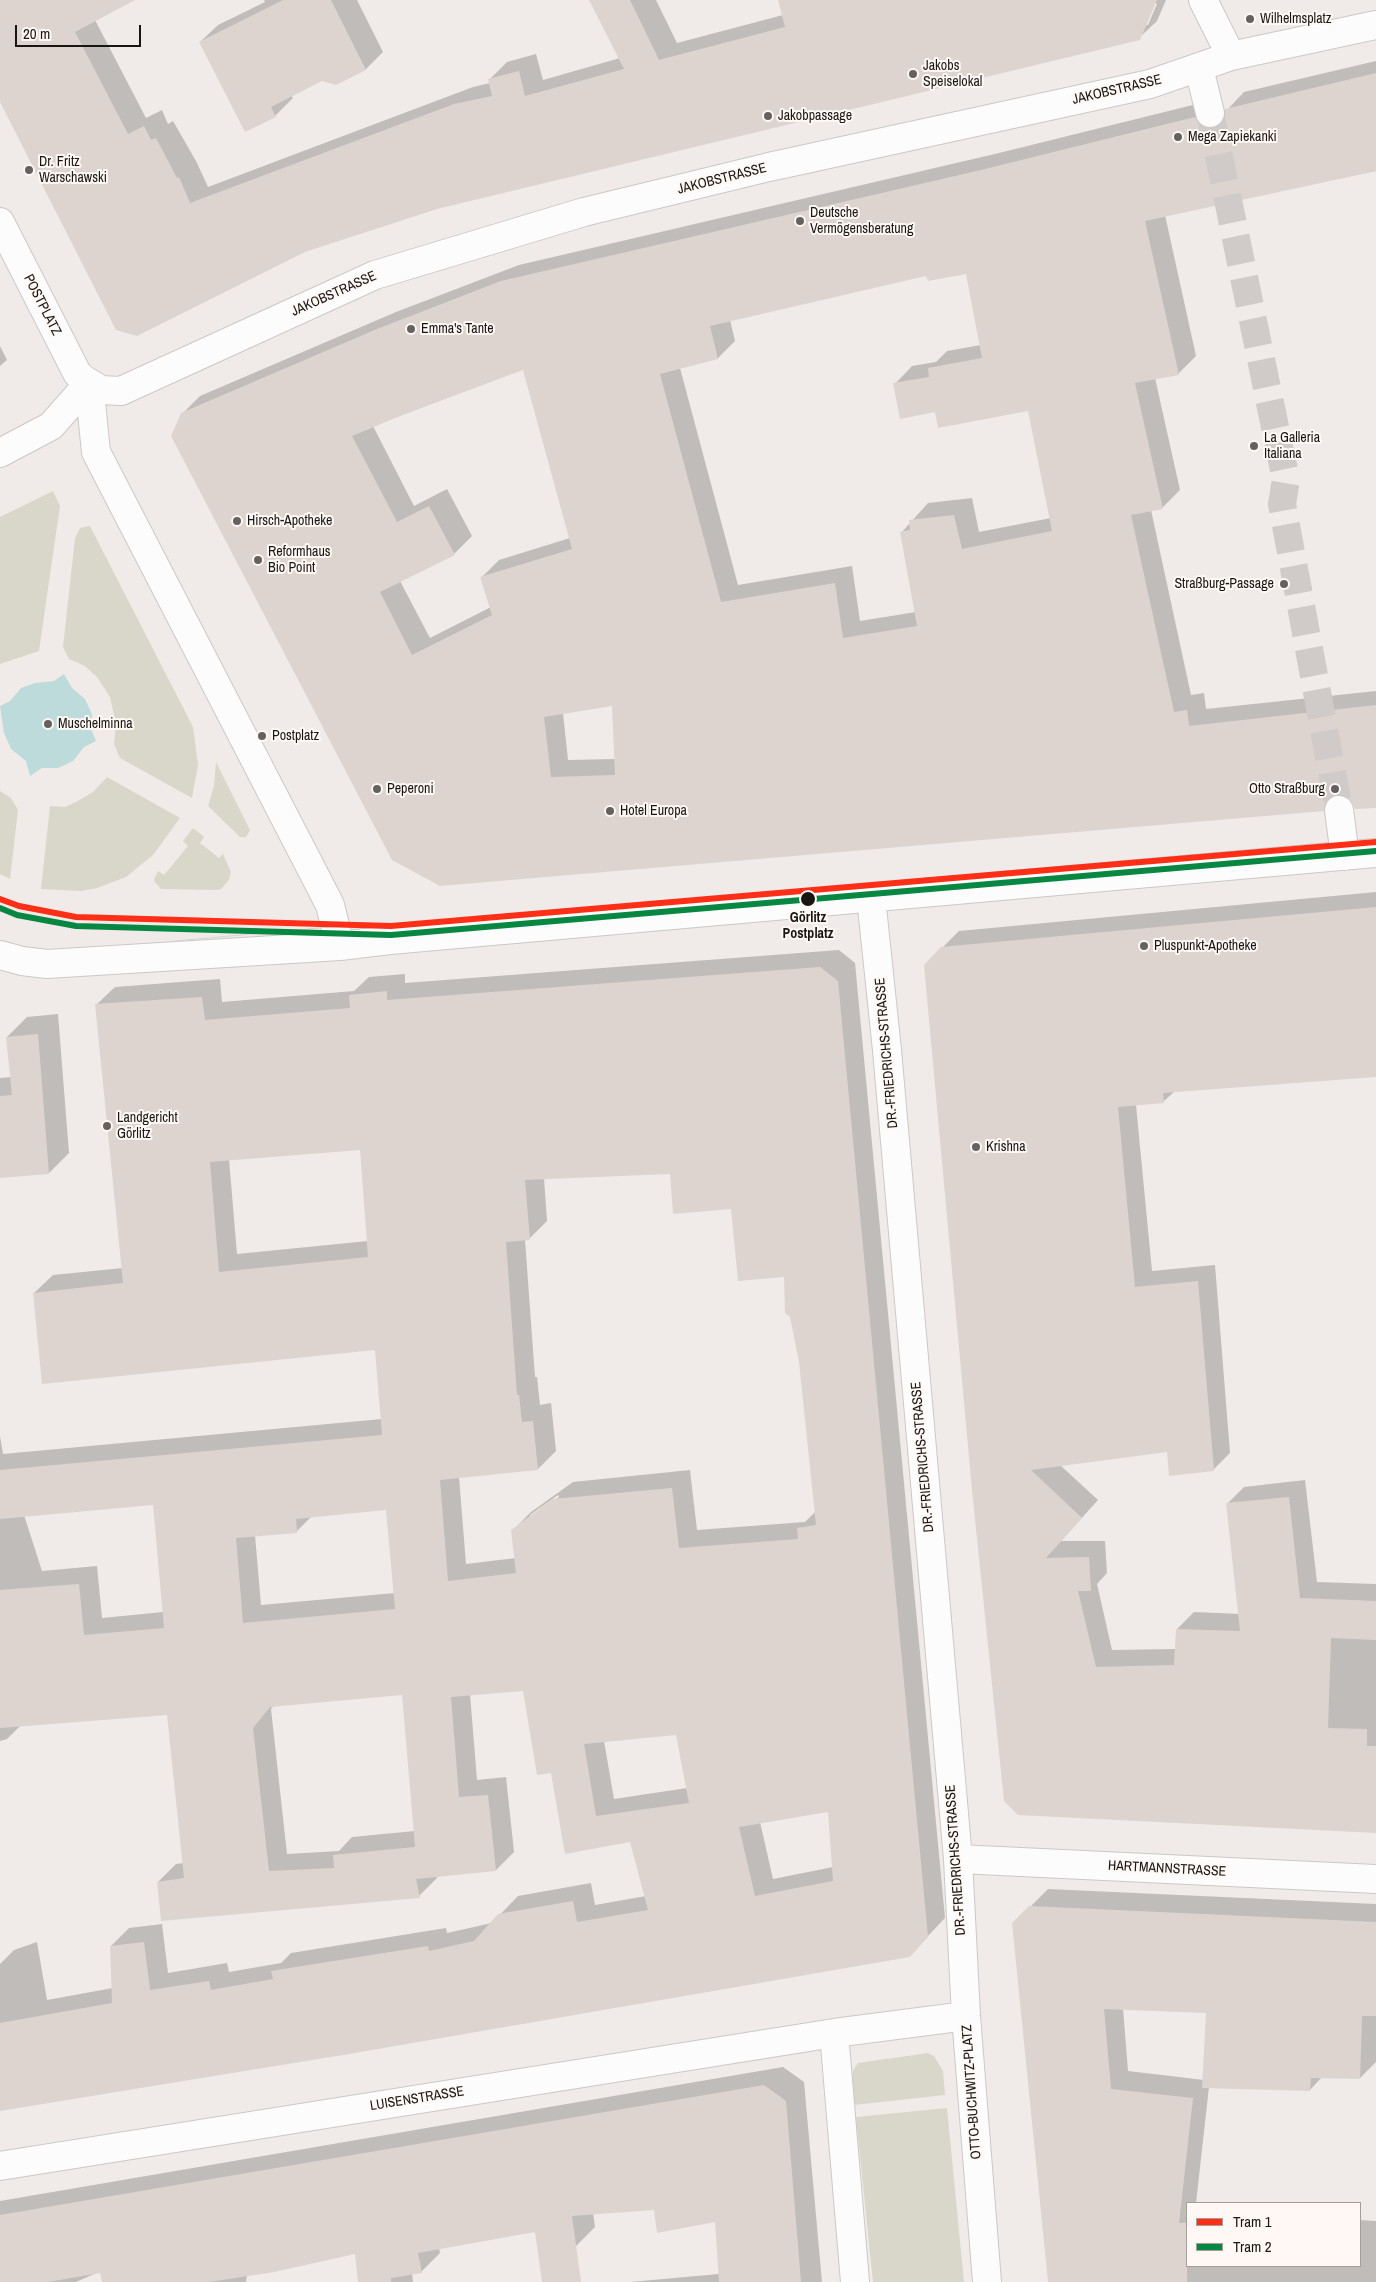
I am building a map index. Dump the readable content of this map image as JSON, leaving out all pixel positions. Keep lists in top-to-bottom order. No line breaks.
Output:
{"streets":{"street":["JAKOBSTRASSE","POSTPLATZ","DR.-FRIEDRICHS-STRASSE","HARTMANNSTRASSE","OTTO-BUCHWITZ-PLATZ","LUISENSTRASSE"]},"crossings":[["JAKOBSTRASSE","POSTPLATZ"],["DR.-FRIEDRICHS-STRASSE","HARTMANNSTRASSE"],["DR.-FRIEDRICHS-STRASSE","OTTO-BUCHWITZ-PLATZ"],["OTTO-BUCHWITZ-PLATZ","LUISENSTRASSE"]],"places":["Wilhelmsplatz","Jakobs Speiselokal","Jakobpassage","Mega Zapiekanki","Dr. Fritz Warschawski","Deutsche Vermögensberatung","Emma's Tante","La Galleria Italiana","Hirsch-Apotheke","Reformhaus Bio Point","Straßburg-Passage","Muschelminna","Postplatz","Peperoni","Otto Straßburg","Hotel Europa","Görlitz Postplatz","Pluspunkt-Apotheke","Landgericht Görlitz","Krishna"],"lines":["tram line 1","tram line 2"],"legend":["Tram 1","Tram 2"],"scale_bar":"20 m"}
